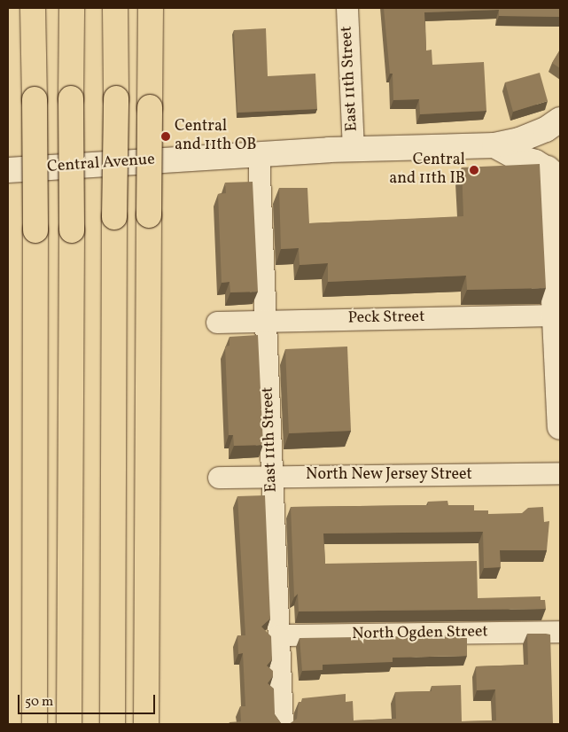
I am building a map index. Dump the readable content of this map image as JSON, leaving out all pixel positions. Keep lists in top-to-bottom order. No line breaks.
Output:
{"streets":{"main road":["Central Avenue"],"street":["East 11th Street","Peck Street","North New Jersey Street","North Ogden Street"]},"crossings":[["East 11th Street","Central Avenue"],["East 11th Street","Peck Street"],["East 11th Street","North New Jersey Street"],["East 11th Street","North Ogden Street"]],"places":["Central and 11th OB","Central and 11th IB"],"scale_bar":"50 m"}
